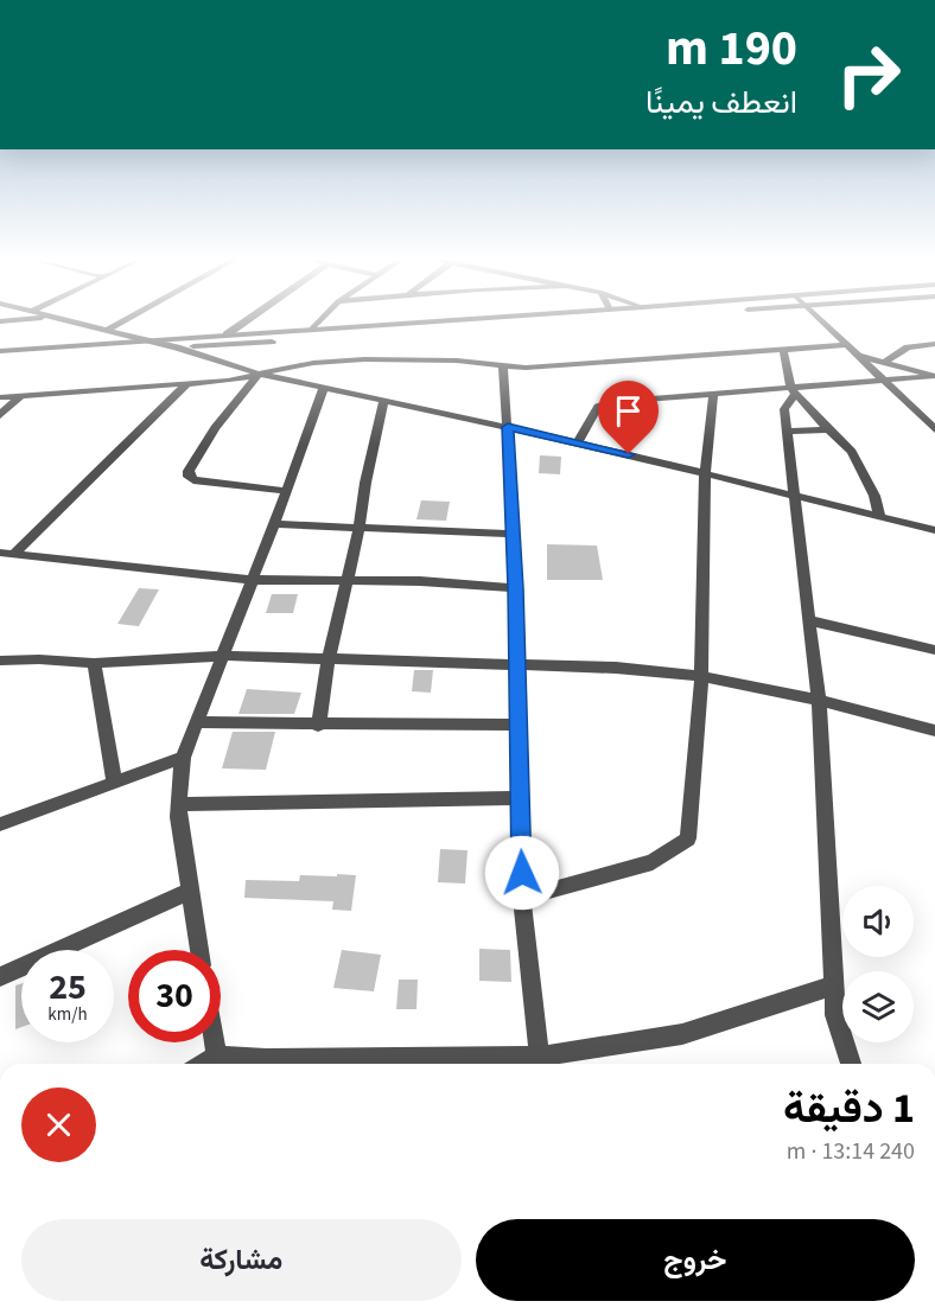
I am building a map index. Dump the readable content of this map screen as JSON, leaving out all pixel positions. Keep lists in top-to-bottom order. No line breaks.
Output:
{"page":{"turn":["190 m","انعطف يمينًا"],"speed":"25 km/h","limit":"30","heading":["1 دقيقة","240 m · 13:14"],"buttons":["خروج","مشاركة"]}}
